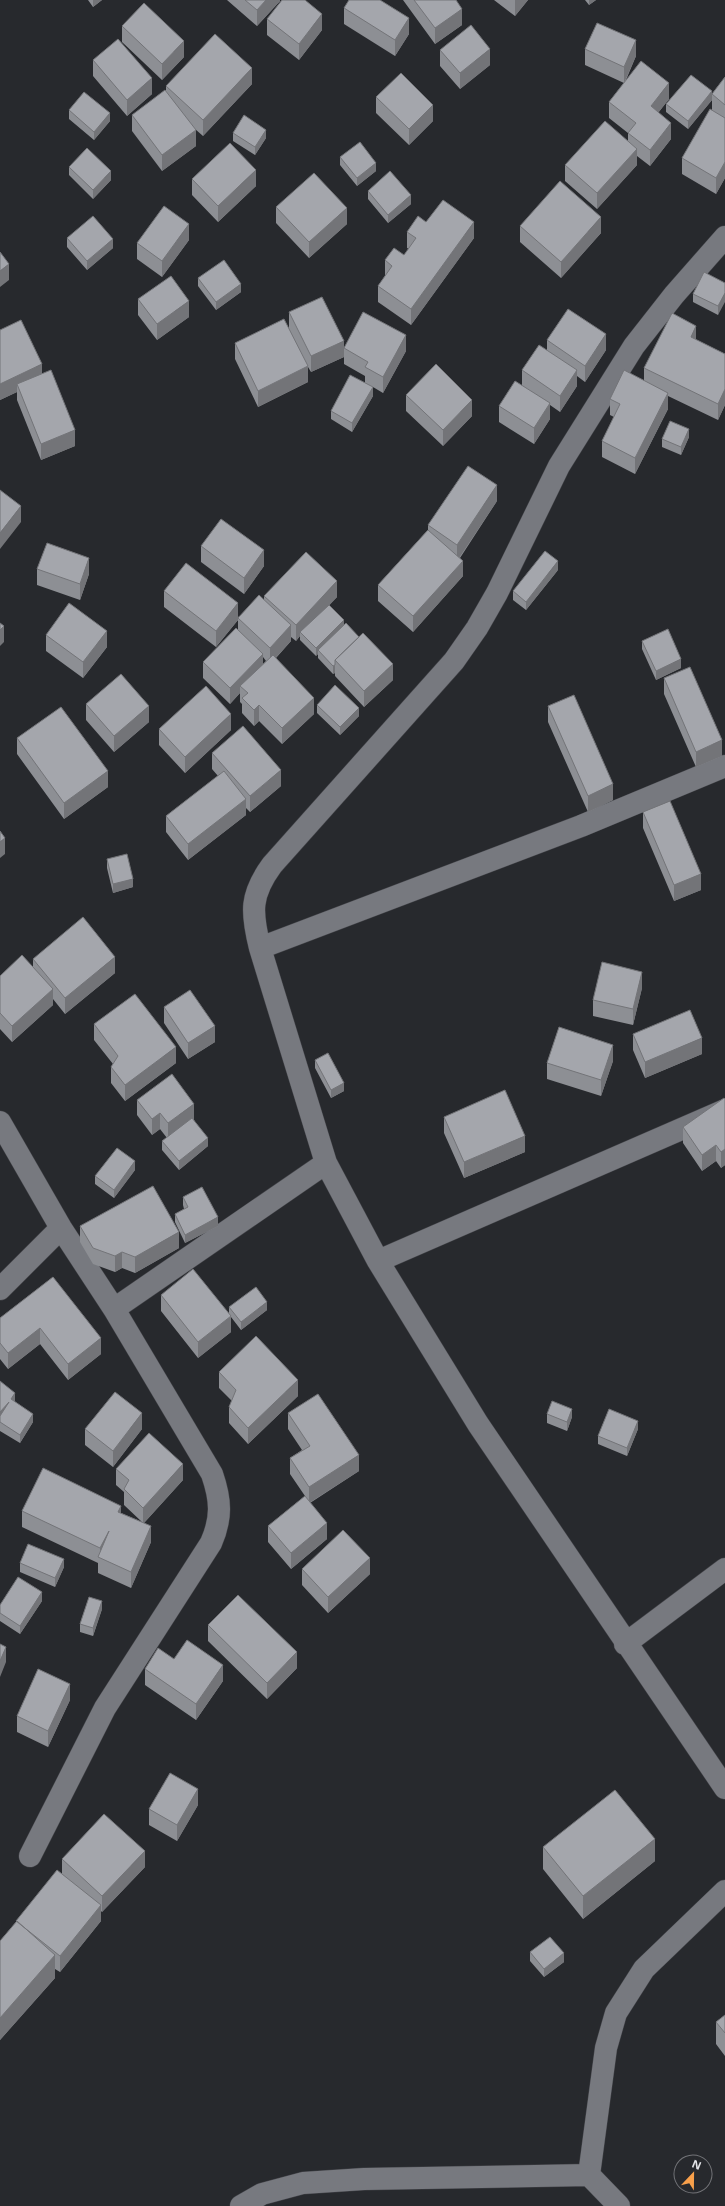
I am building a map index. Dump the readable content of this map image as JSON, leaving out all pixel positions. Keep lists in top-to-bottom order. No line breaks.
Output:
{"north":"top"}
